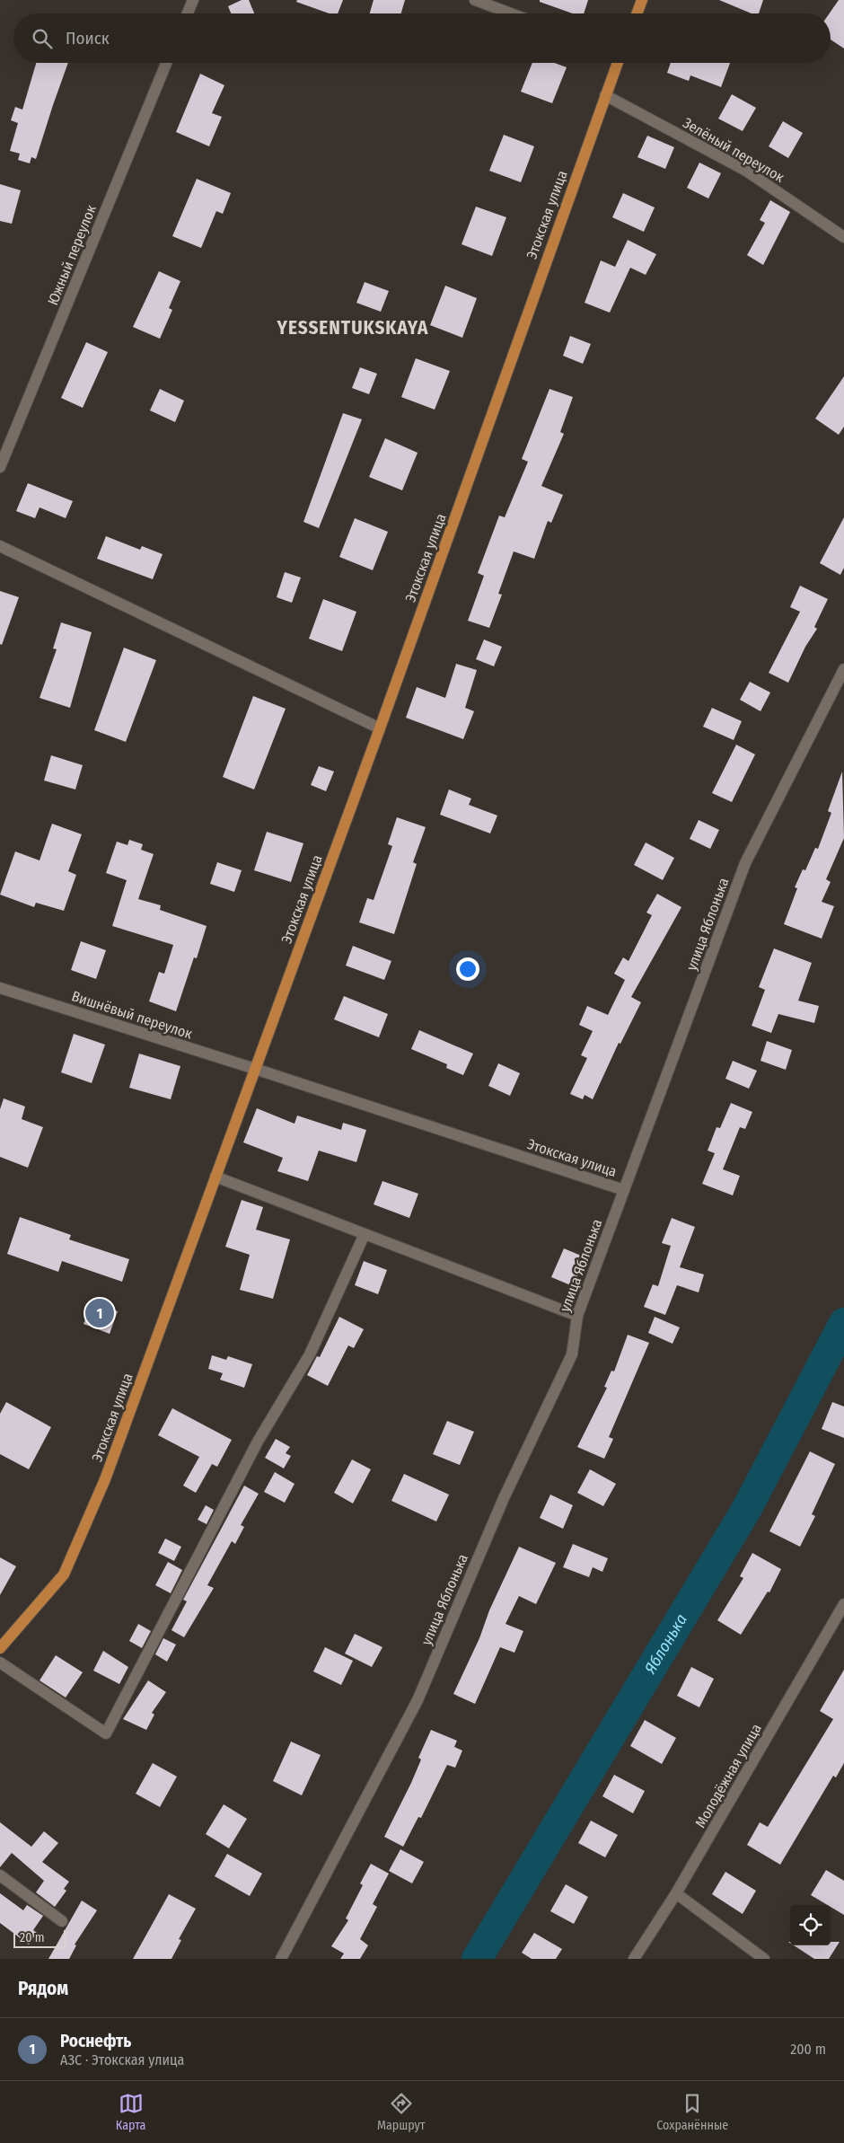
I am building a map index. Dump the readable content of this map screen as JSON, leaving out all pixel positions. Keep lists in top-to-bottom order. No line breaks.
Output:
{"streets":{"main road":["Этокская улица"],"street":["Зелёный переулок","Южный переулок","улица Яблонька","Вишнёвый переулок","Молодёжная улица"]},"crossings":[["Зелёный переулок","Этокская улица"],["Этокская улица","улица Яблонька"],["Этокская улица","Вишнёвый переулок"]],"districts":["YESSENTUKSKAYA"],"water":["Яблонька"],"scale_bar":"20 m","page":{"search":"Поиск","pins":"1","scale":"20 m","heading":"Рядом","list":[{"mark":"1","name":"Роснефть","note":"АЗС · Этокская улица","value":"200 m"}],"nav":["Карта","Маршрут","Сохранённые"]}}
